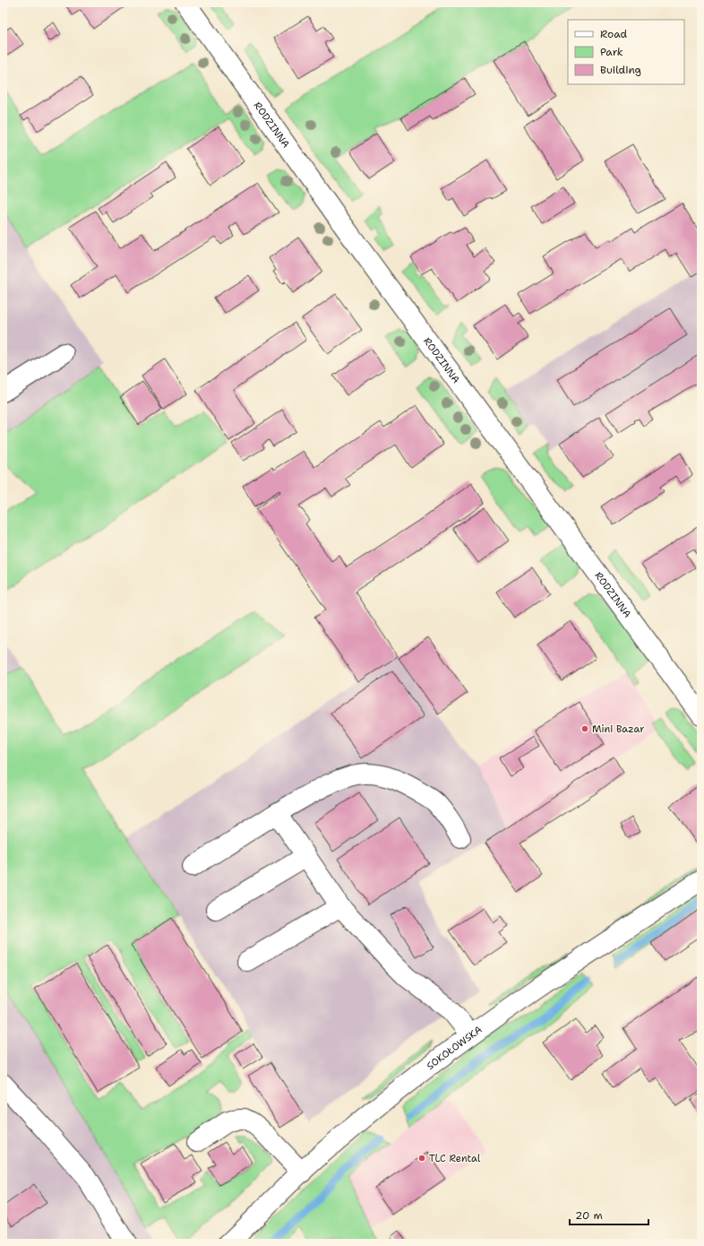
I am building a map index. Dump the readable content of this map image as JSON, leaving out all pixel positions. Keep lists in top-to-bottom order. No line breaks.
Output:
{"streets":{"street":["RODZINNA","SOKOŁOWSKA"]},"places":["Mini Bazar","TLC Rental"],"legend":["Road","Park","Building"],"scale_bar":"20 m"}
